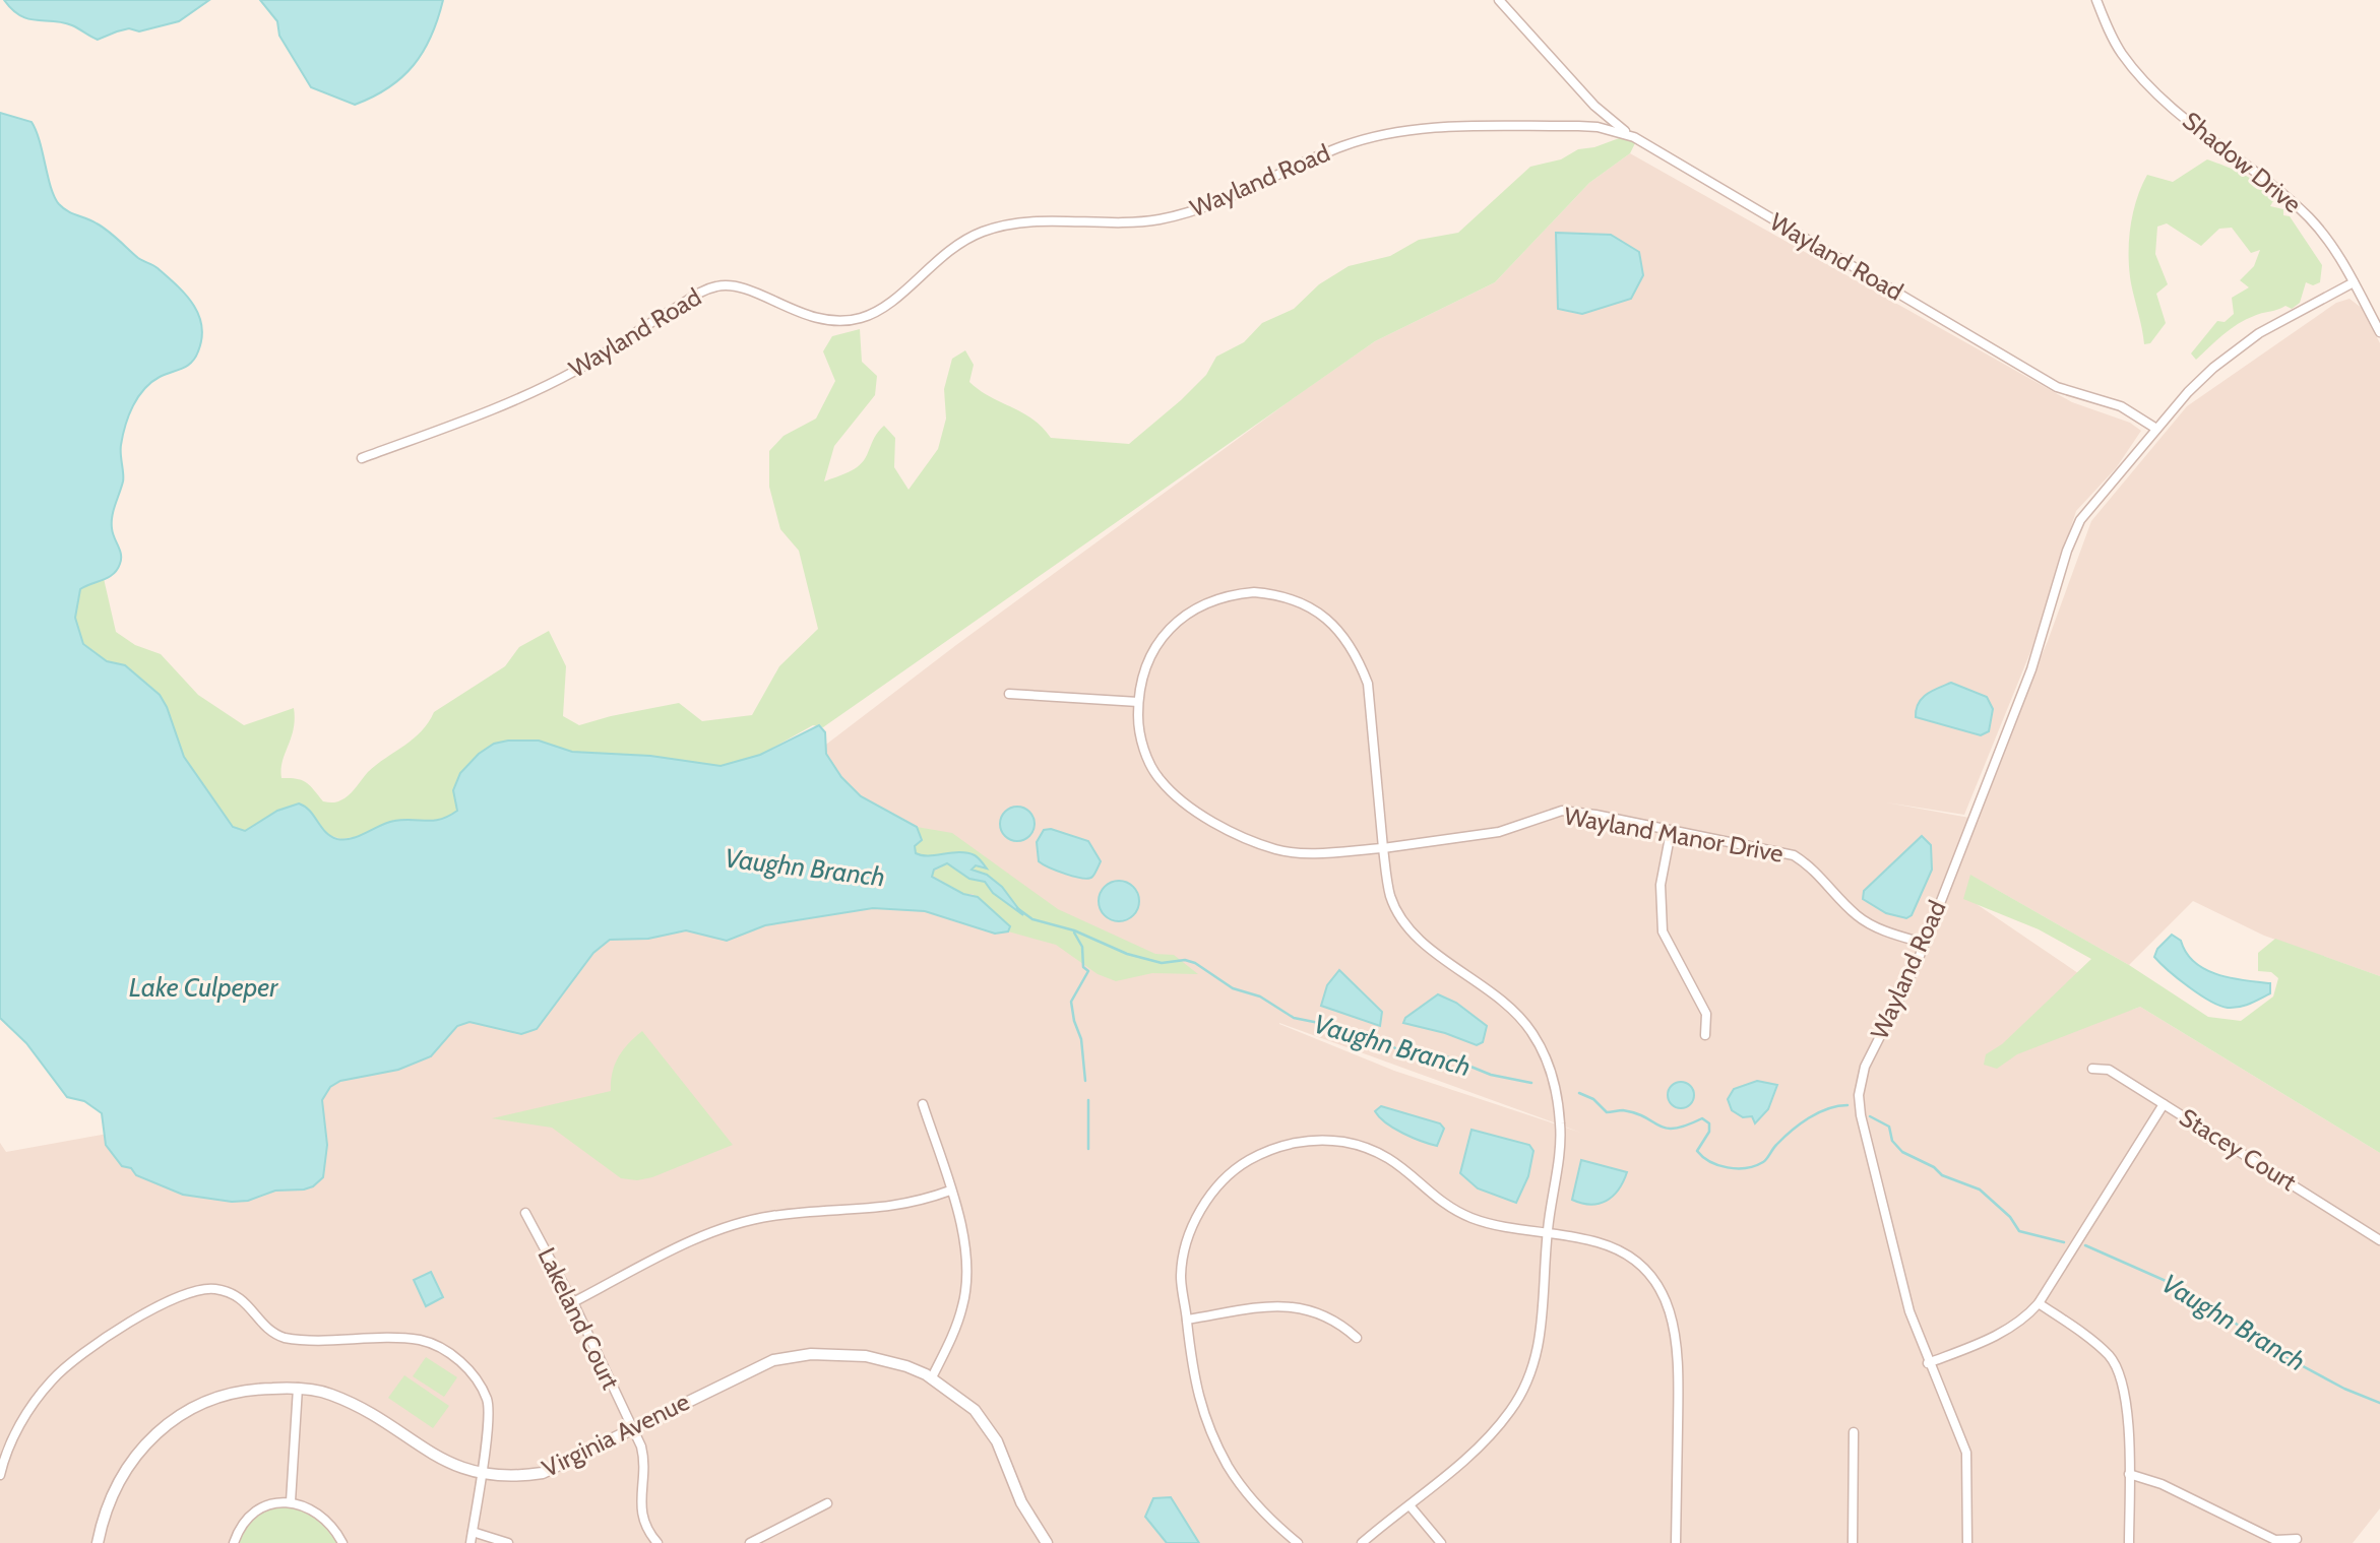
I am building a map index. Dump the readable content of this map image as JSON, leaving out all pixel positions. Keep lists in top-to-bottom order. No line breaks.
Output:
{"streets":{"street":["Shadow Drive","Wayland Road","Wayland Manor Drive","Stacey Court","Lakeland Court","Virginia Avenue"]},"crossings":[["Shadow Drive","Wayland Road"],["Wayland Road","Wayland Manor Drive"],["Lakeland Court","Virginia Avenue"]],"water":["Vaughn Branch","Lake Culpeper"]}
